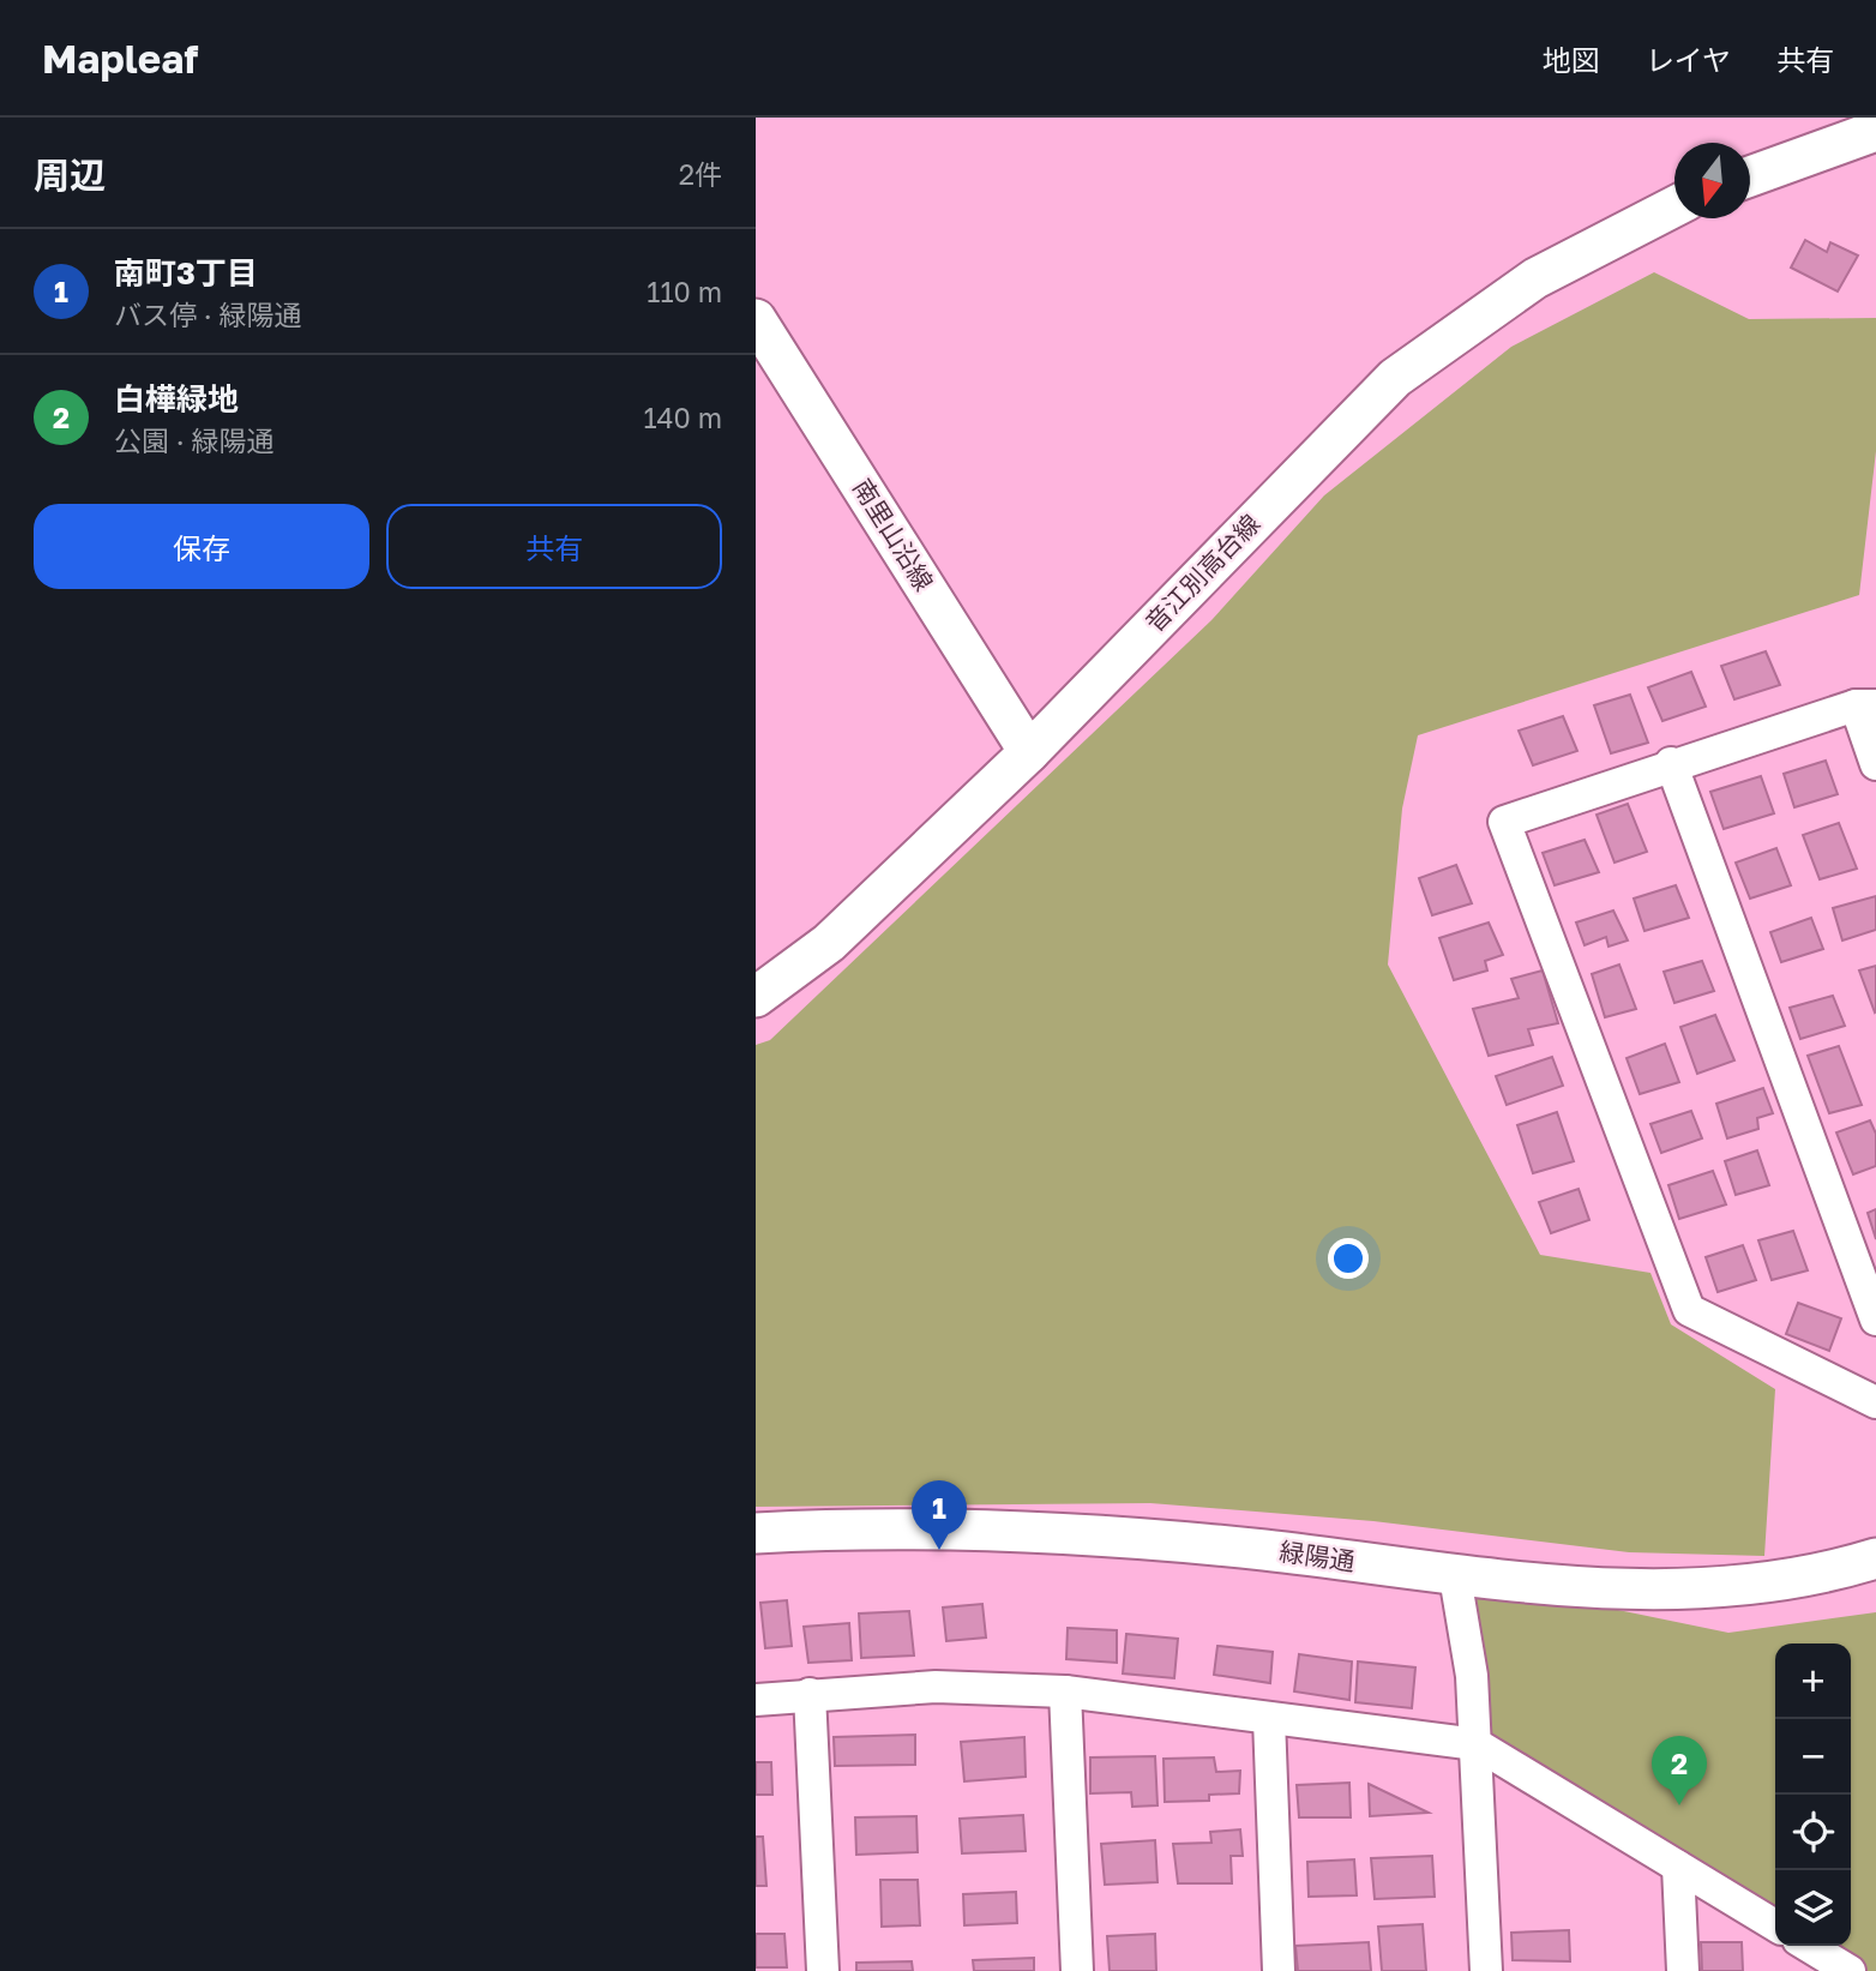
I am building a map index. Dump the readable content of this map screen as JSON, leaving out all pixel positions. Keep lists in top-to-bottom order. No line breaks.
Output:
{"streets":{"street":["南里山沿線","音江別高台線","緑陽通"]},"crossings":[["南里山沿線","音江別高台線"]],"north":"bottom","page":{"header":"Mapleaf","nav":["地図","レイヤ","共有"],"heading":["周辺","2件"],"list":[{"mark":"1","name":"南町3丁目","note":"バス停 · 緑陽通","value":"110 m"},{"mark":"2","name":"白樺緑地","note":"公園 · 緑陽通","value":"140 m"}],"buttons":["保存","共有"],"pins":["1","2"],"map_buttons":["+","−"]}}
